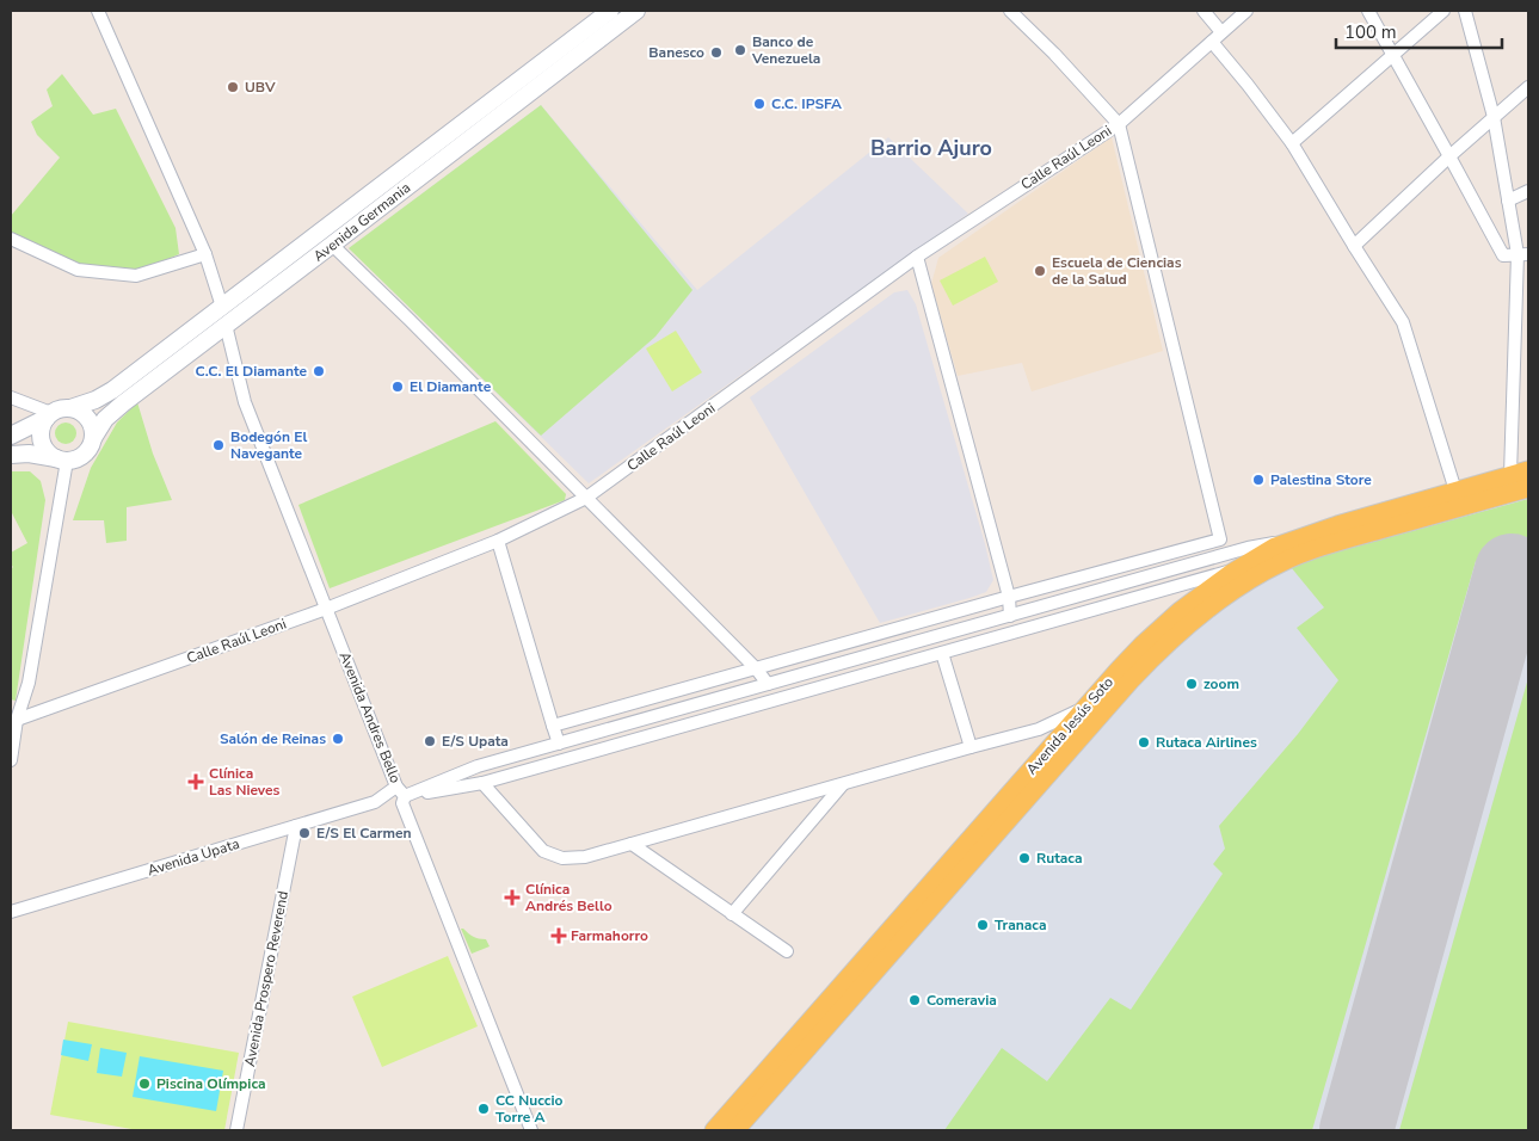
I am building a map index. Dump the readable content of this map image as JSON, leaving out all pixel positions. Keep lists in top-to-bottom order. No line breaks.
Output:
{"streets":{"main road":["Avenida Jesús Soto"],"street":["Calle Raúl Leoni","Avenida Germania","Avenida Andres Bello","Avenida Upata","Avenida Prospero Reverend"]},"crossings":[["Calle Raúl Leoni","Avenida Andres Bello"],["Avenida Germania","Avenida Andres Bello"],["Avenida Andres Bello","Avenida Upata"],["Avenida Upata","Avenida Prospero Reverend"]],"districts":["Barrio Ajuro"],"places":{"other":["Banco de Venezuela","Banesco","UBV","C.C. IPSFA","Escuela de Ciencias de la Salud","C.C. El Diamante","El Diamante","Bodegón El Navegante","Palestina Store","zoom","Salón de Reinas","E/S Upata","Rutaca Airlines","E/S El Carmen","Rutaca","Tranaca","Comeravia","Piscina Olímpica","CC Nuccio Torre A"],"health":["Clínica Las Nieves","Clínica Andrés Bello","Farmahorro"]},"scale_bar":"100 m"}
